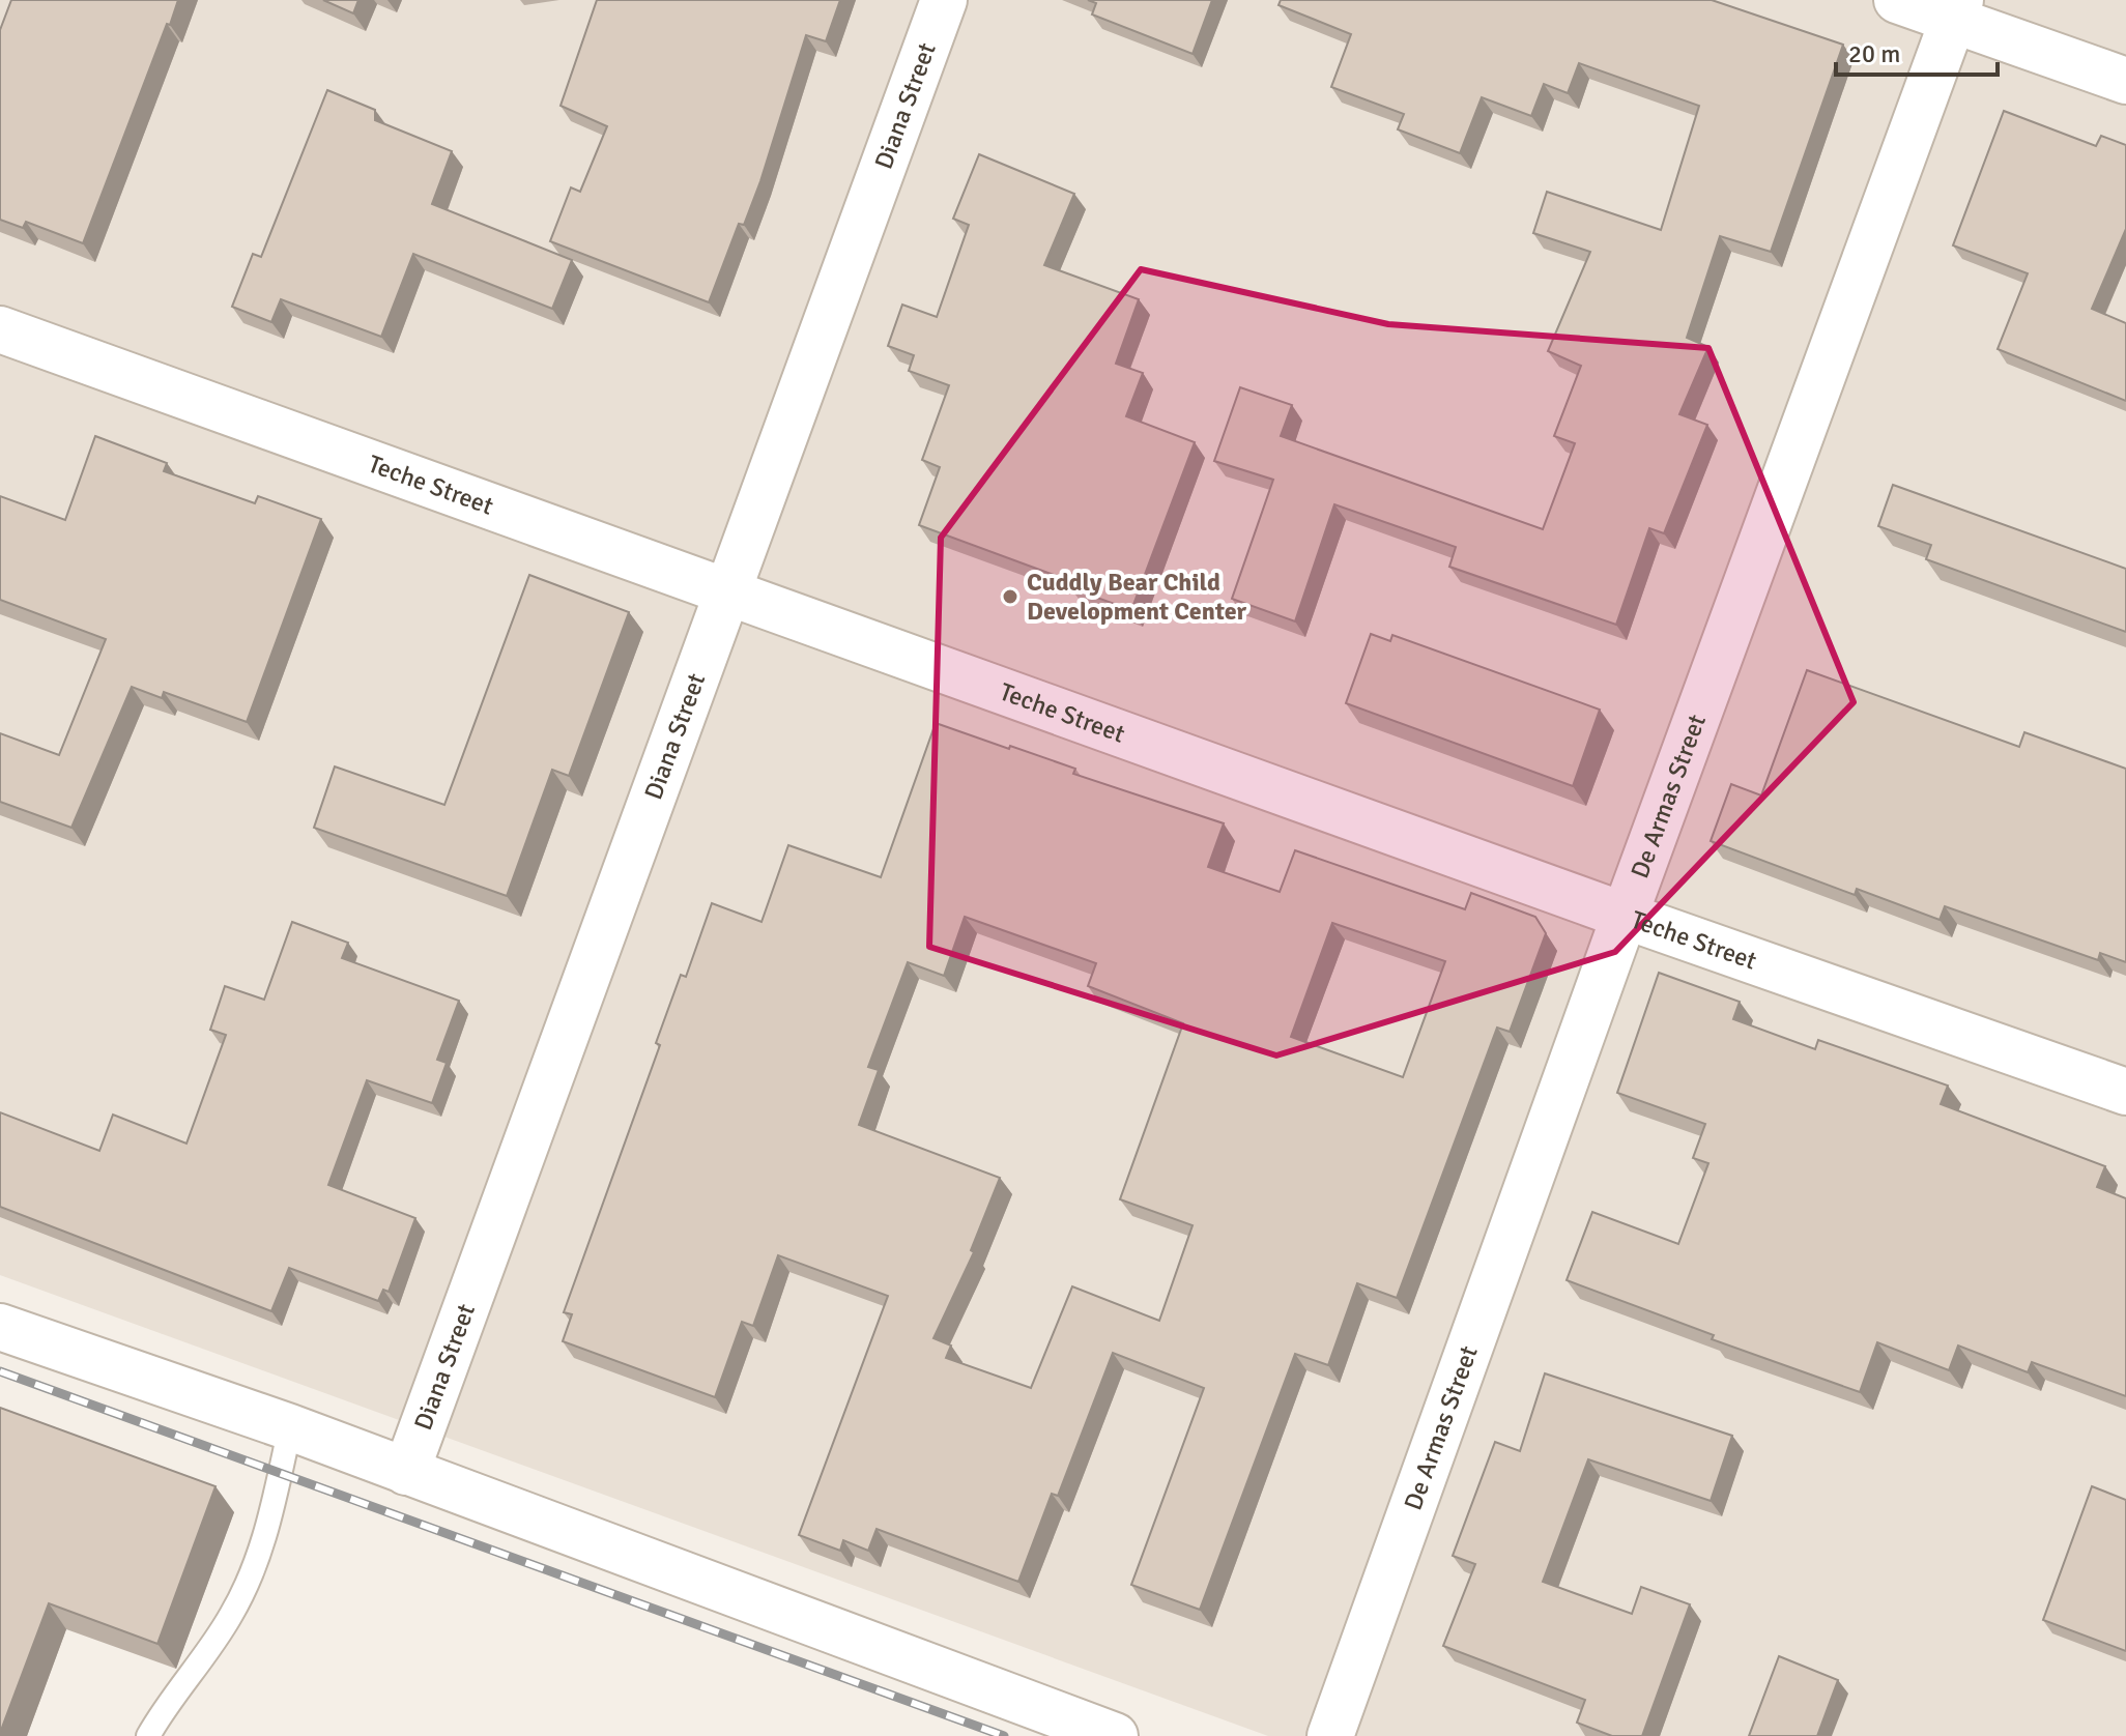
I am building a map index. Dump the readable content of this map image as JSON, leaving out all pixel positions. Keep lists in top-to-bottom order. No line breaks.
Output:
{"streets":{"street":["Diana Street","Teche Street","De Armas Street"]},"crossings":[["Diana Street","Teche Street"],["Teche Street","De Armas Street"]],"places":["Cuddly Bear Child Development Center"],"scale_bar":"20 m"}
